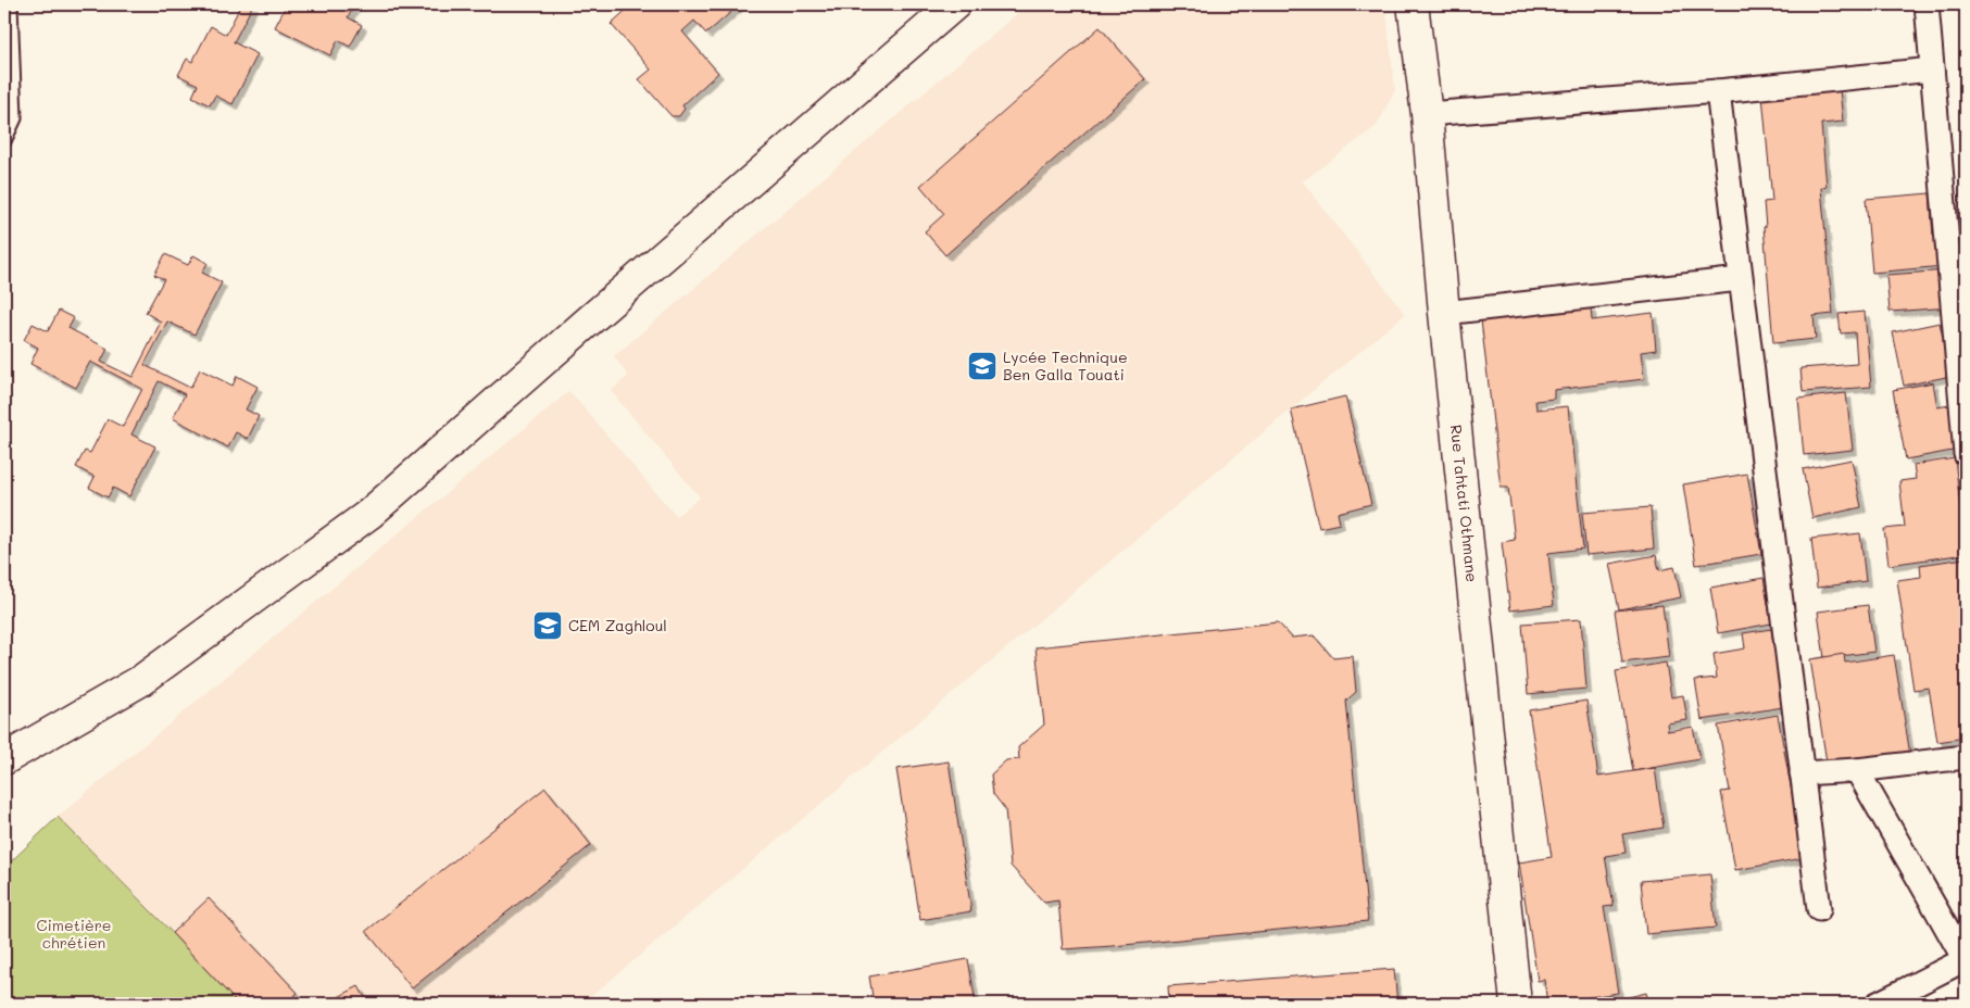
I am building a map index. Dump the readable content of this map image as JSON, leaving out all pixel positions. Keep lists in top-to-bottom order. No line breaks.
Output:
{"streets":{"main road":["Rue Tahtati Othmane"]},"parks":["Cimetière chrétien"],"places":{"school or university":["Lycée Technique Ben Galla Touati","CEM Zaghloul"]}}
